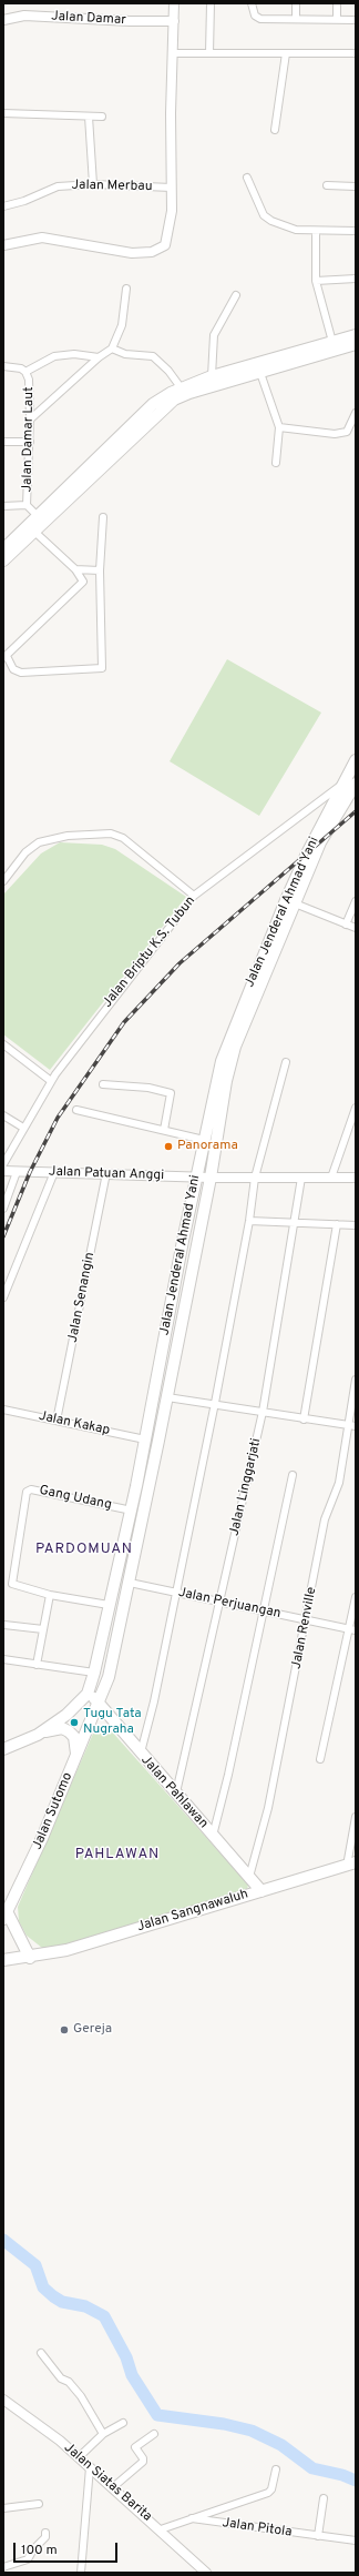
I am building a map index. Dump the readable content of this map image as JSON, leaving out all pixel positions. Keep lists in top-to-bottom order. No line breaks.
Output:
{"streets":{"main road":["Jalan Jenderal Ahmad Yani","Jalan Pahlawan","Jalan Sutomo","Jalan Sangnawaluh"],"street":["Jalan Damar","Jalan Merbau","Jalan Damar Laut","Jalan Briptu K.S. Tubun","Jalan Patuan Anggi","Jalan Senangin","Jalan Kakap","Jalan Linggarjati","Gang Udang","Jalan Perjuangan","Jalan Renville","Jalan Siatas Barita","Jalan Pitola"]},"crossings":[["Jalan Jenderal Ahmad Yani","Jalan Briptu K.S. Tubun"],["Jalan Jenderal Ahmad Yani","Jalan Patuan Anggi"],["Jalan Jenderal Ahmad Yani","Jalan Kakap"],["Jalan Jenderal Ahmad Yani","Gang Udang"],["Jalan Jenderal Ahmad Yani","Jalan Perjuangan"],["Jalan Jenderal Ahmad Yani","Jalan Pahlawan"],["Jalan Jenderal Ahmad Yani","Jalan Sutomo"],["Jalan Patuan Anggi","Jalan Senangin"],["Jalan Patuan Anggi","Jalan Linggarjati"],["Jalan Senangin","Jalan Kakap"],["Jalan Linggarjati","Jalan Perjuangan"],["Jalan Linggarjati","Jalan Pahlawan"],["Jalan Perjuangan","Jalan Renville"],["Jalan Renville","Jalan Pahlawan"],["Jalan Pahlawan","Jalan Sutomo"],["Jalan Pahlawan","Jalan Sangnawaluh"],["Jalan Siatas Barita","Jalan Pitola"]],"districts":["PARDOMUAN","PAHLAWAN"],"places":["Panorama","Tugu Tata Nugraha","Gereja"],"scale_bar":"100 m"}
